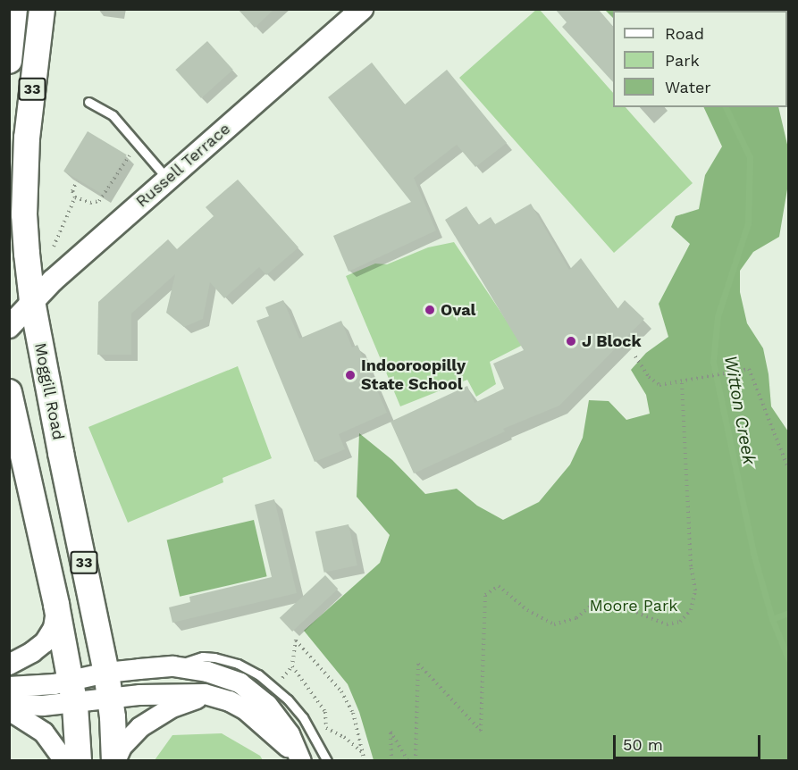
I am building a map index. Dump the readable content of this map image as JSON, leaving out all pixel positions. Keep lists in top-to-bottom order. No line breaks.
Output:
{"streets":{"highway":["33","Moggill Road"],"main road":["Russell Terrace"]},"crossings":[["Russell Terrace","Moggill Road"]],"water":["Witton Creek"],"parks":["Moore Park"],"places":["Oval","J Block","Indooroopilly State School"],"legend":["Road","Park","Water"],"scale_bar":"50 m"}
